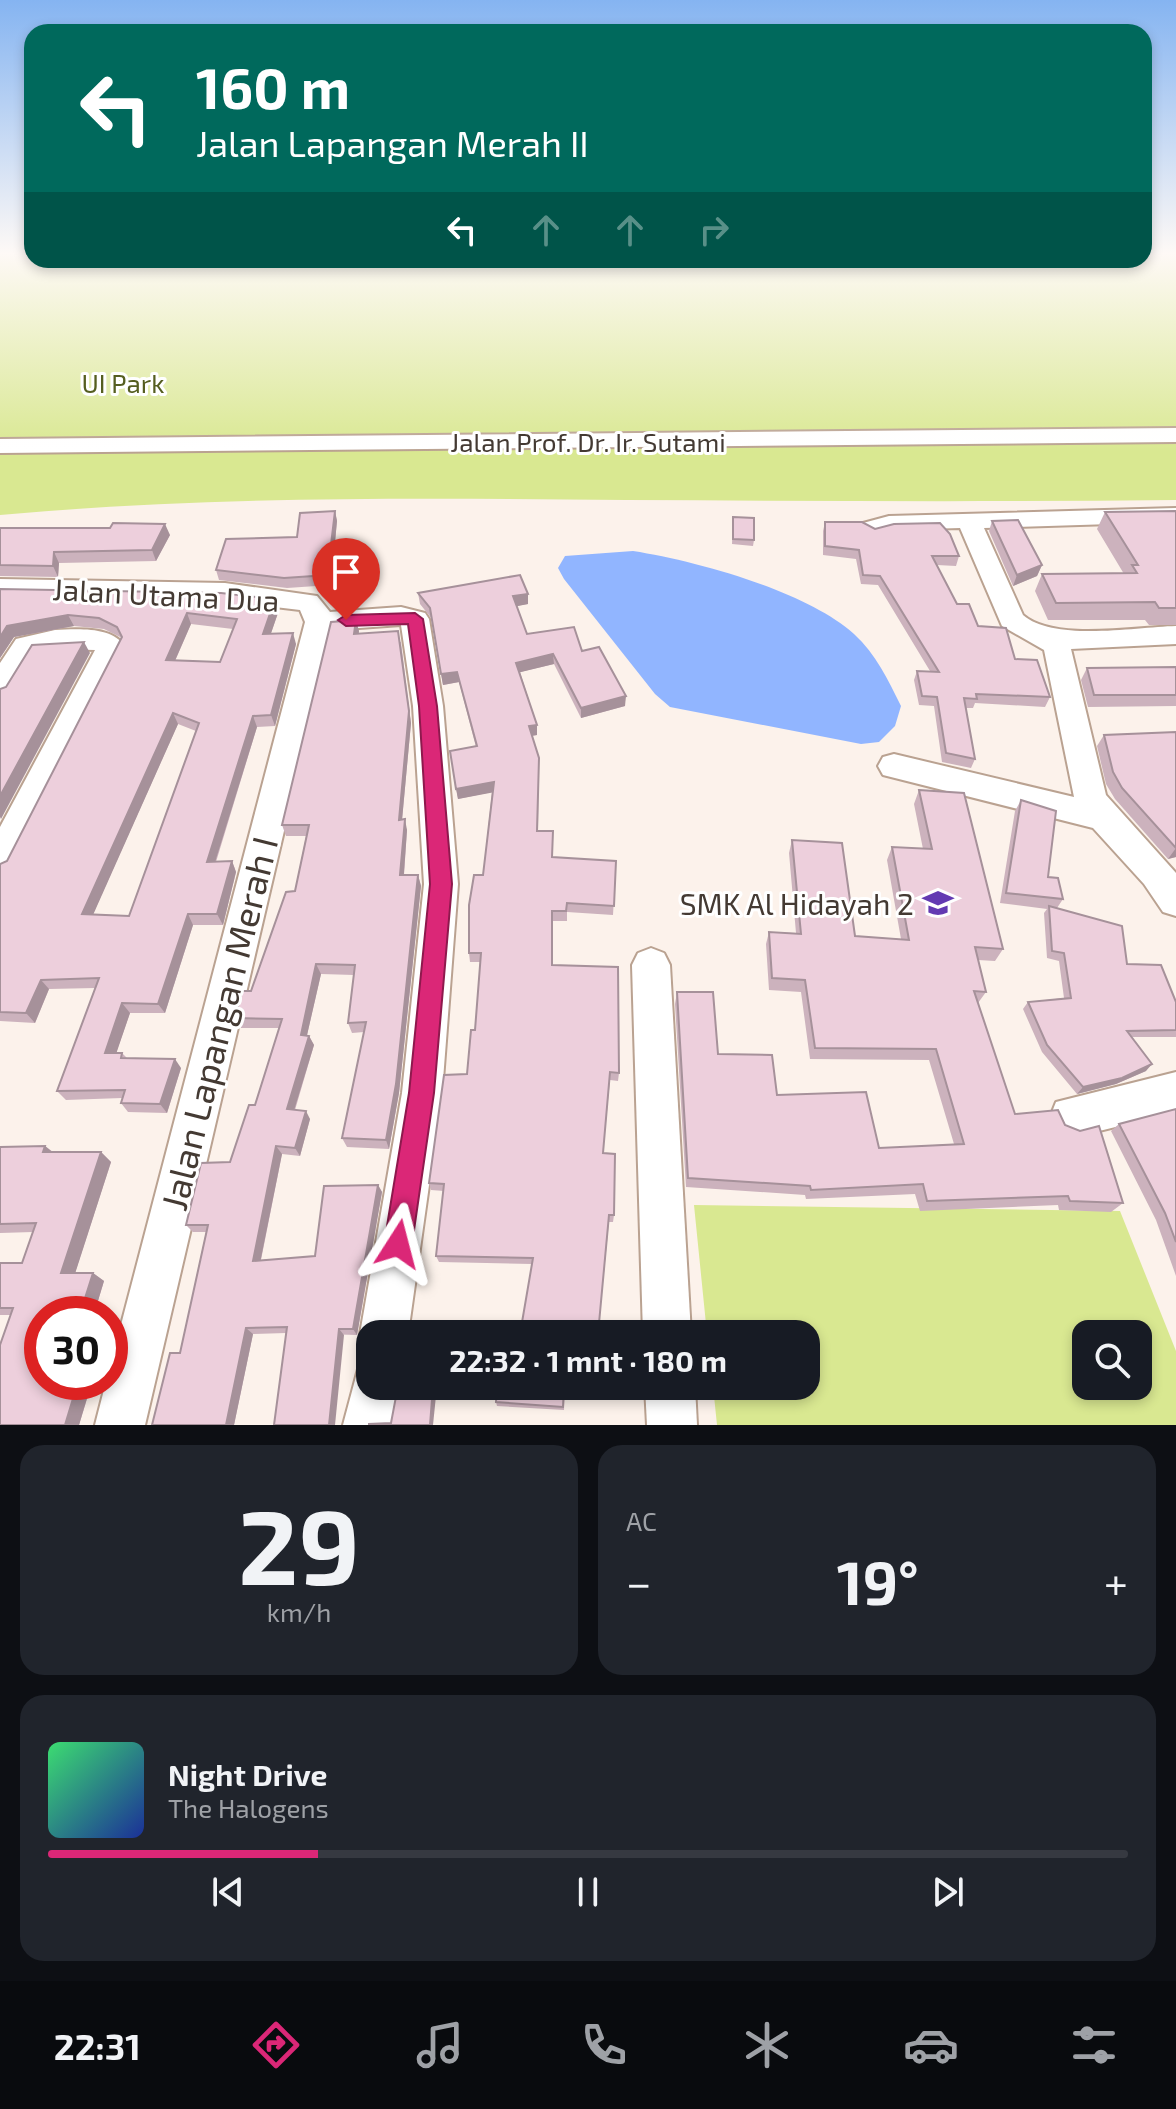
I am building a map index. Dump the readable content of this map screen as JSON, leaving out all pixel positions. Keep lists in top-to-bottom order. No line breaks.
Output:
{"streets":{"street":["Jalan Prof. Dr. Ir. Sutami","Jalan Utama Dua","Jalan Lapangan Merah I"]},"crossings":[["Jalan Utama Dua","Jalan Lapangan Merah I"]],"parks":["UI Park"],"places":{"school or university":["SMK Al Hidayah 2"]},"page":{"turn":["160 m","Jalan Lapangan Merah II"],"limit":"30","trip":"22:32 · 1 mnt · 180 m","tile":[["29","km/h"],"AC"],"heat":["−","19°","+"],"song":["Night Drive","The Halogens"],"tabs":"22:31"}}
